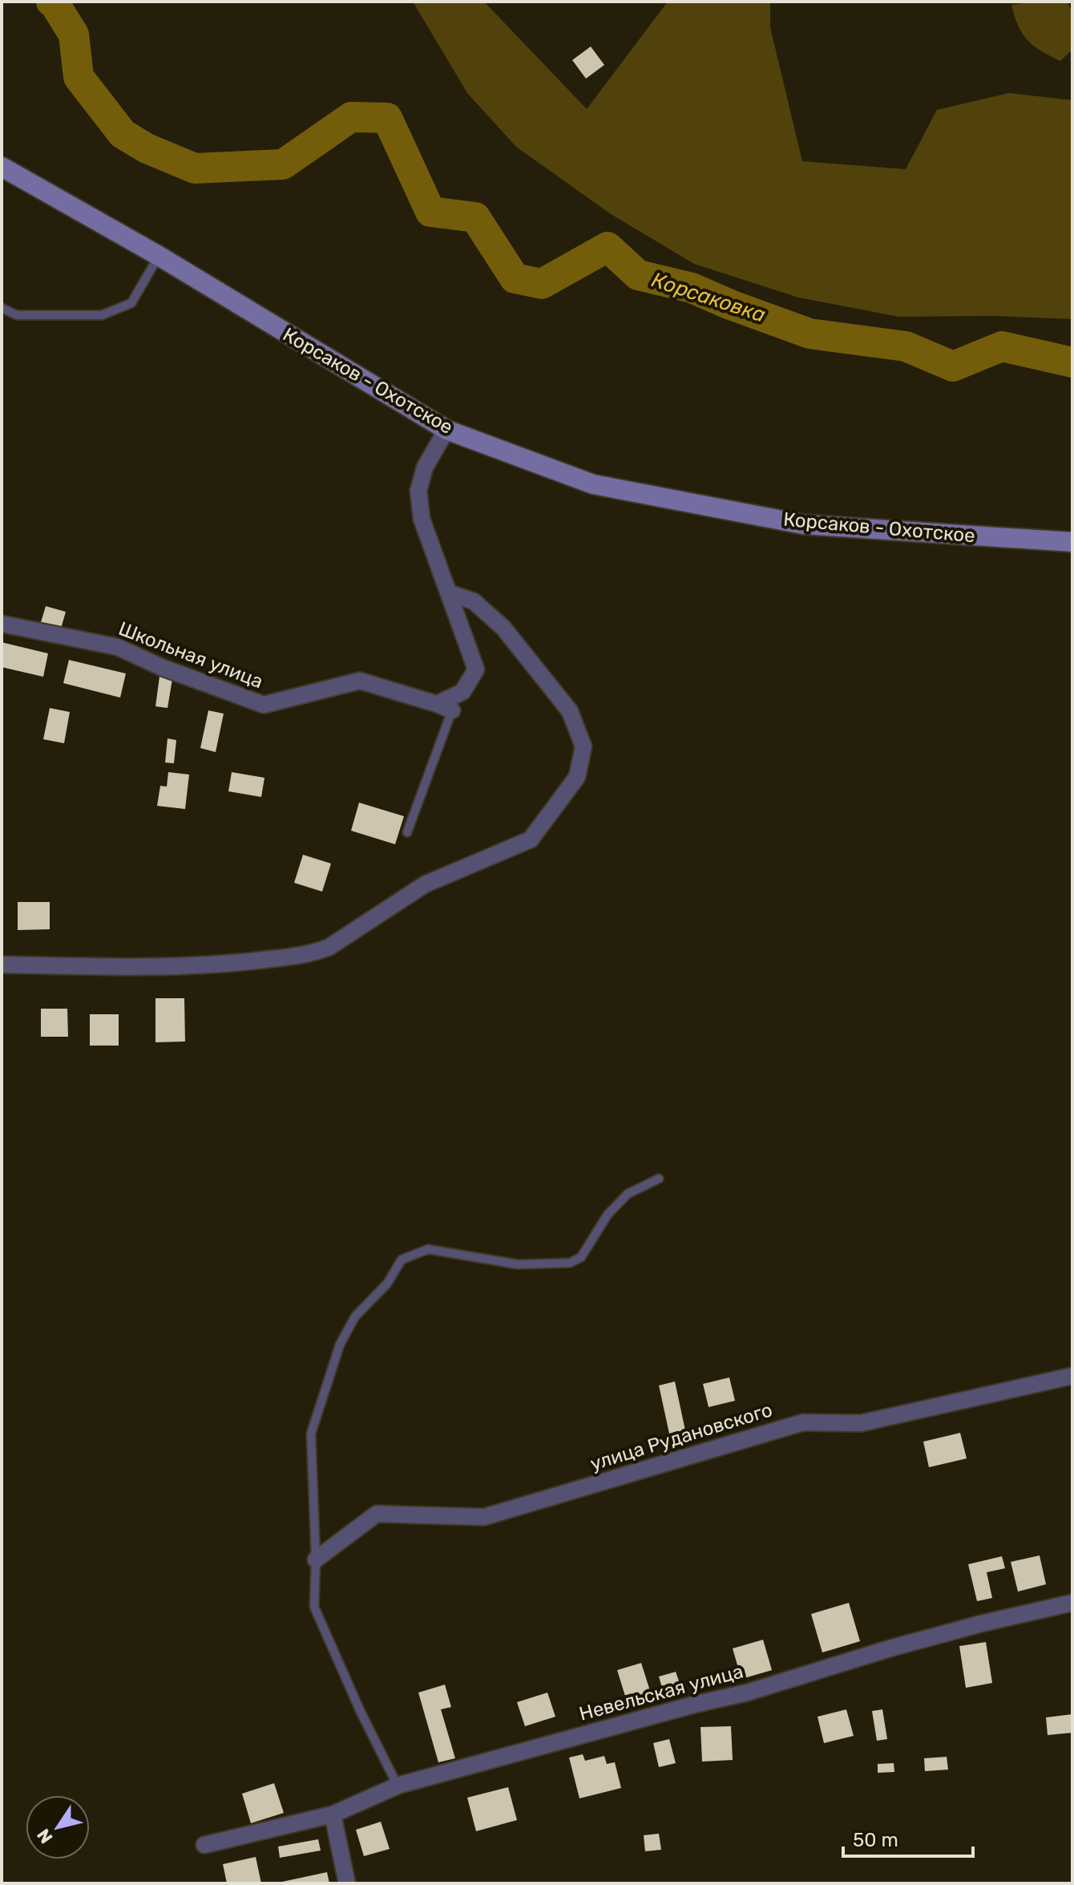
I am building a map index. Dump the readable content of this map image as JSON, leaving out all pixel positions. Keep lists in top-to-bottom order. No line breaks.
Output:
{"streets":{"street":["Корсаков - Охотское","Школьная улица","улица Рудановского","Невельская улица"]},"water":["Корсаковка"],"scale_bar":"50 m","north":"bottom left"}
